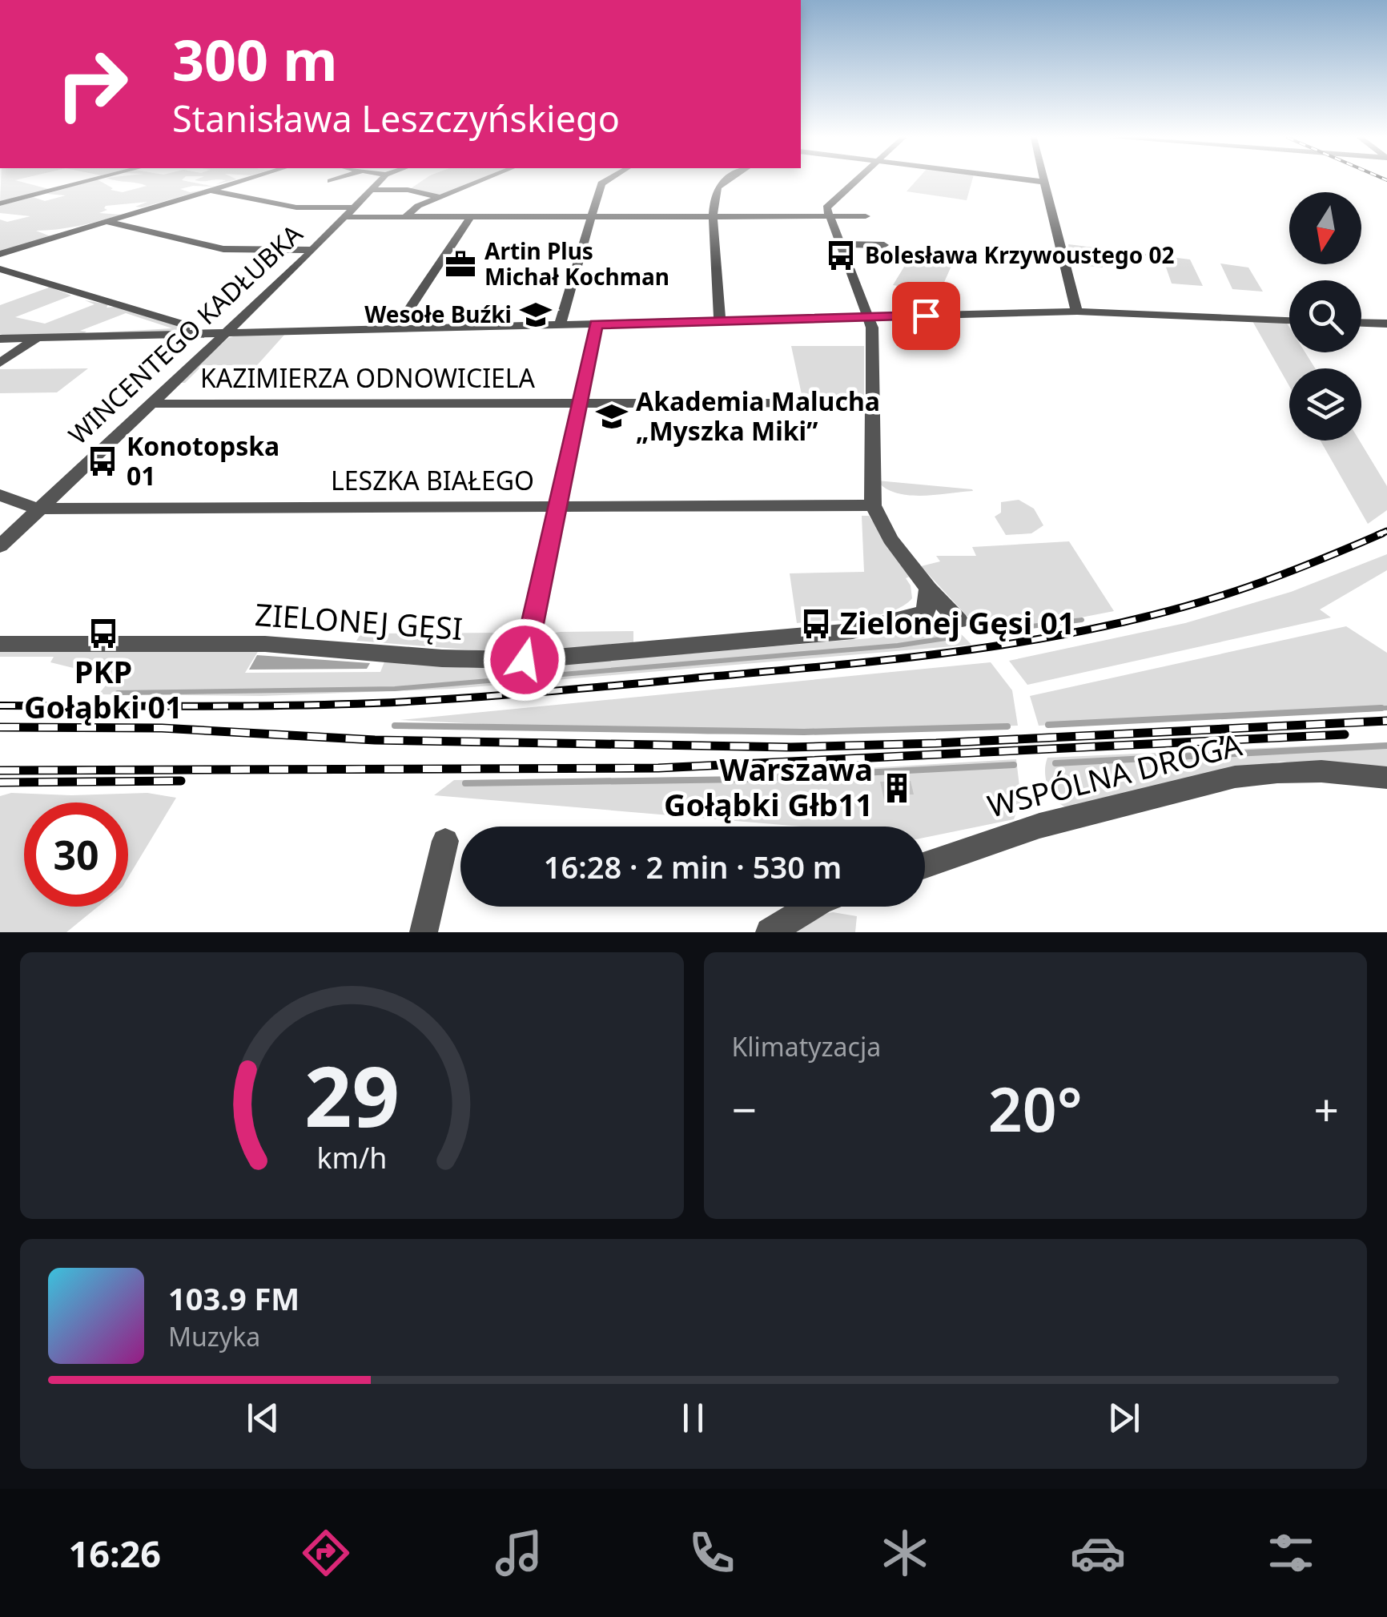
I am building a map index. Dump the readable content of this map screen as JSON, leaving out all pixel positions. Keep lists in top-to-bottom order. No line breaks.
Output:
{"streets":{"street":["WINCENTEGO KADŁUBKA","KAZIMIERZA ODNOWICIELA","LESZKA BIAŁEGO","ZIELONEJ GĘSI","WSPÓLNA DROGA"]},"crossings":[["WINCENTEGO KADŁUBKA","KAZIMIERZA ODNOWICIELA"],["WINCENTEGO KADŁUBKA","LESZKA BIAŁEGO"]],"places":{"bus stop":["Bolesława Krzywoustego 02","Konotopska 01","Zielonej Gęsi 01","PKP Gołąbki 01"],"office":["Artin Plus Michał Kochman"],"school or university":["Wesołe Buźki","Akademia Malucha „Myszka Miki”"],"building":["Warszawa Gołąbki Głb11"]},"north":"bottom","page":{"turn":["300 m","Stanisława Leszczyńskiego"],"limit":"30","trip":"16:28 · 2 min · 530 m","tile":"Klimatyzacja","heat":["−","20°","+"],"song":["103.9 FM","Muzyka"],"tabs":"16:26","gauge":["29","km/h"]}}
